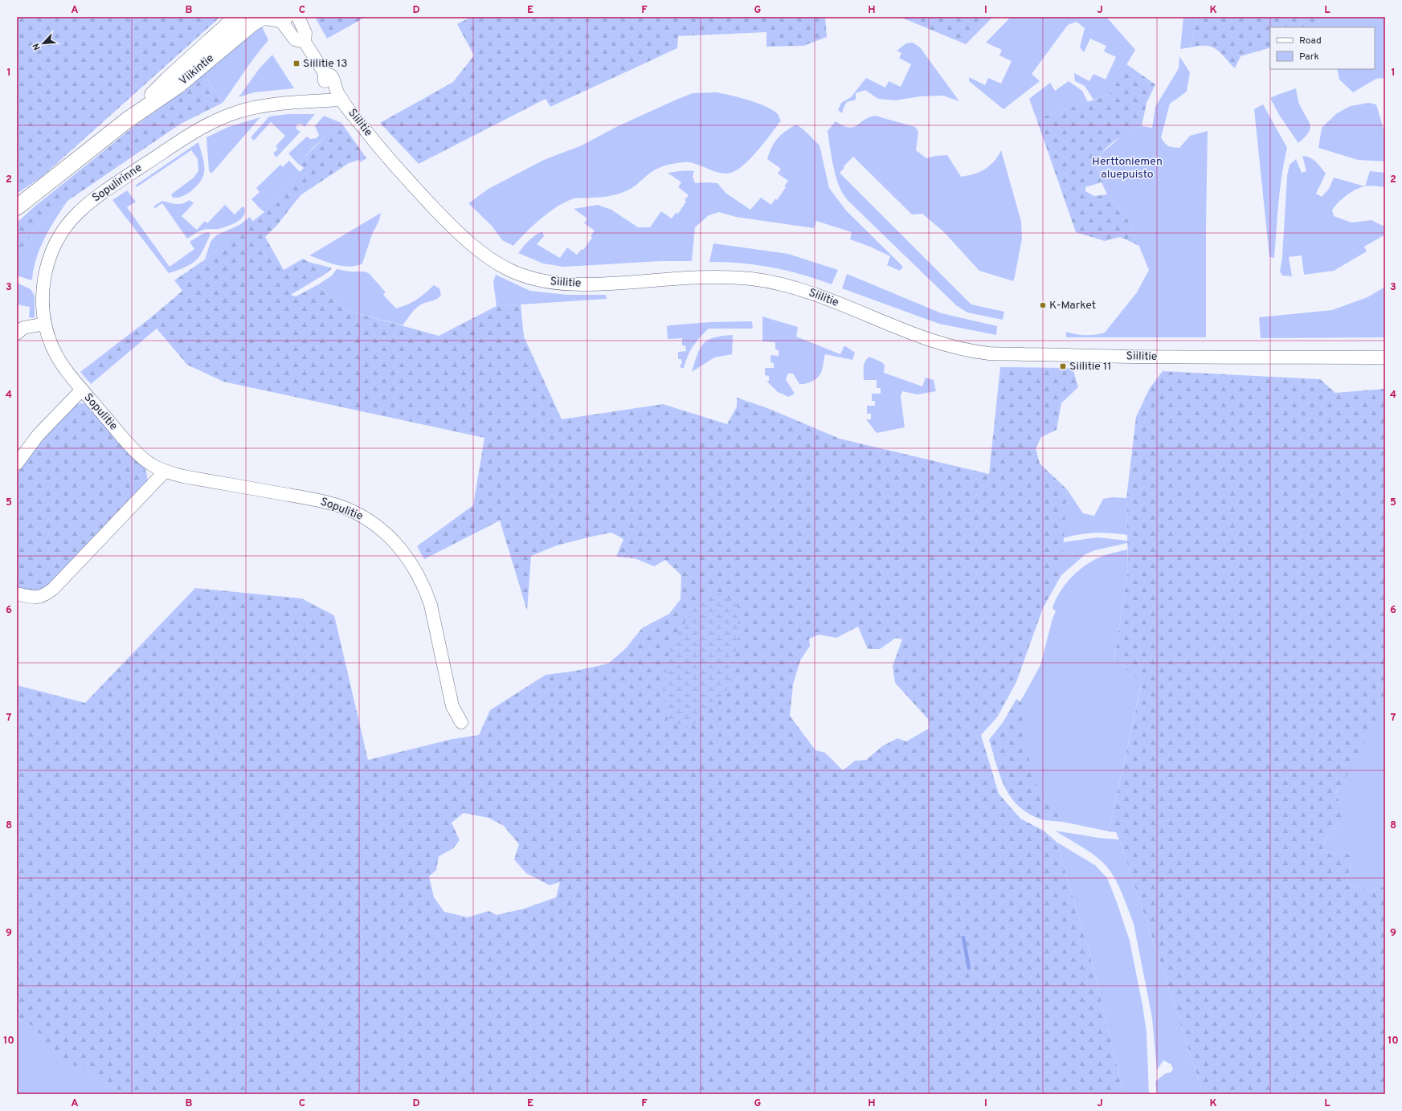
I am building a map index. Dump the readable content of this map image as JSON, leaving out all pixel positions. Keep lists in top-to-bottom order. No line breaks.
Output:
{"streets":{"main road":["Viikintie"],"street":["Siilitie","Sopulirinne","Sopulitie"]},"crossings":[["Viikintie","Siilitie"],["Siilitie","Sopulirinne"],["Sopulirinne","Sopulitie"]],"parks":["Herttoniemen aluepuisto"],"places":{"transit":["Siilitie 13","Siilitie 11"],"other":["K-Market"]},"legend":["Road","Park"],"north":"bottom left","grid":{"columns":["A","B","C","D","E","F","G","H","I","J","K","L"],"rows":["1","2","3","4","5","6","7","8","9","10"]}}
